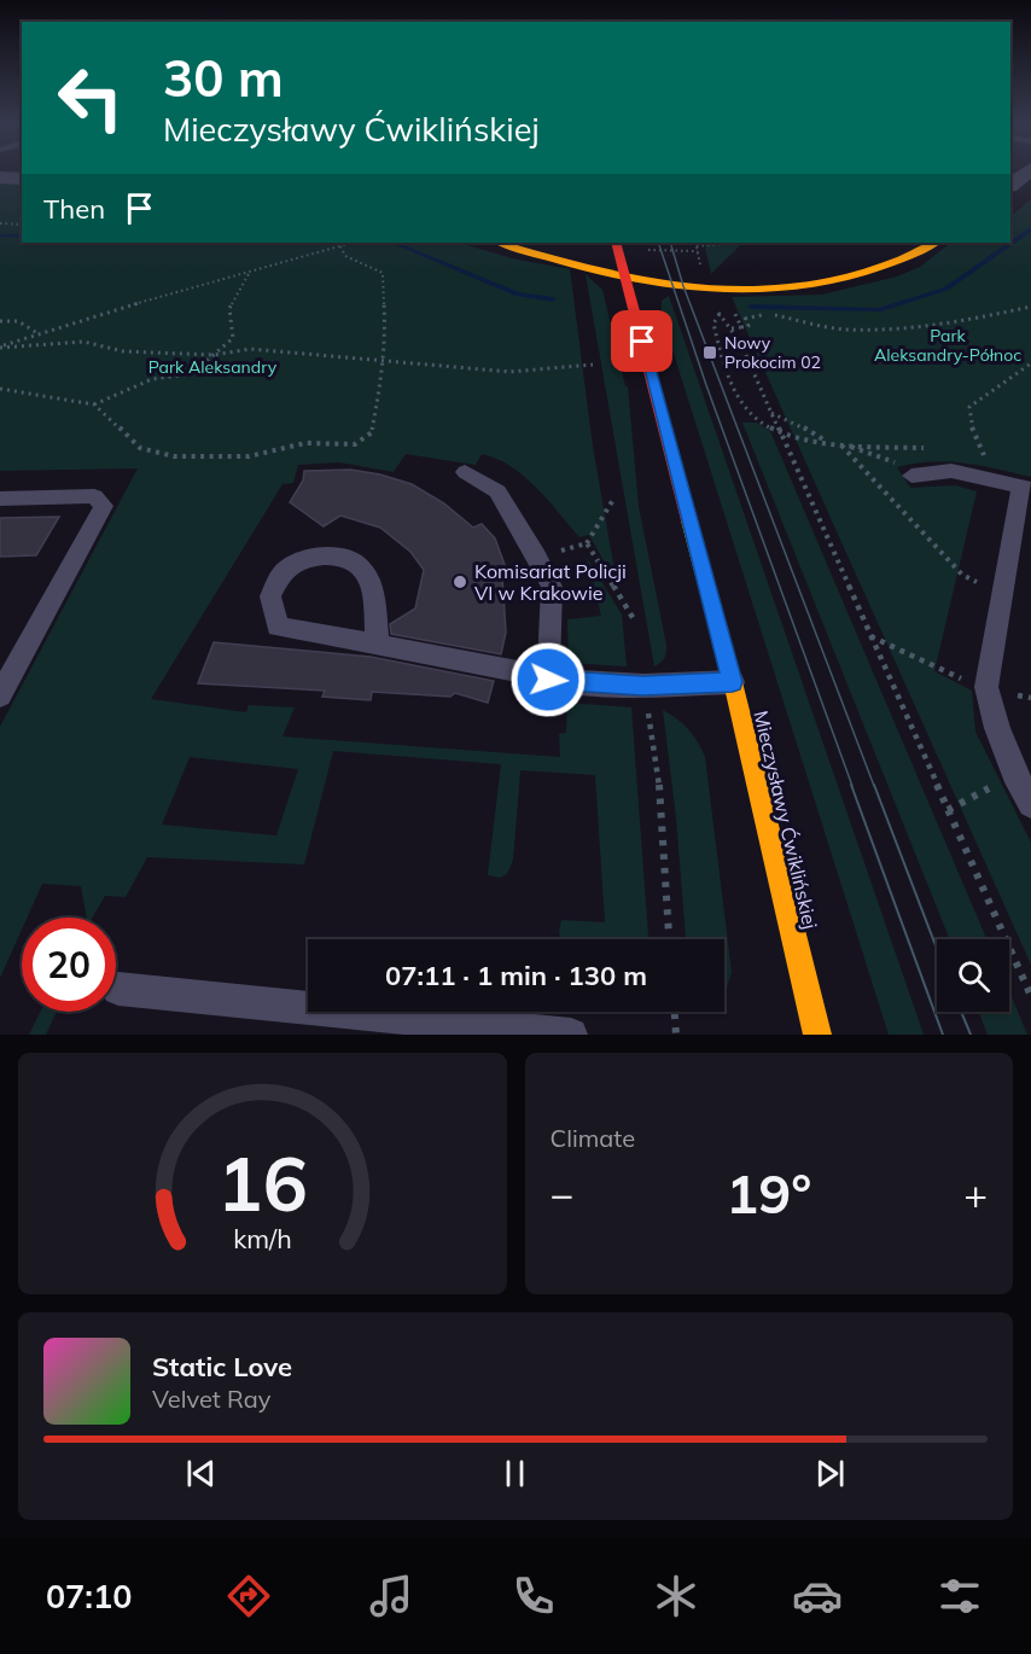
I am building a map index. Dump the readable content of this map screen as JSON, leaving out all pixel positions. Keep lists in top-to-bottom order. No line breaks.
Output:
{"streets":{"street":["Mieczysławy Ćwiklińskiej"]},"parks":["Park Aleksandry-Północ","Park Aleksandry"],"places":{"transit":["Nowy Prokocim 02"],"other":["Komisariat Policji VI w Krakowie"]},"page":{"turn":["30 m","Mieczysławy Ćwiklińskiej"],"then":"Then","limit":"20","trip":"07:11 · 1 min · 130 m","tile":"Climate","heat":["−","19°","+"],"song":["Static Love","Velvet Ray"],"tabs":"07:10","gauge":["16","km/h"]}}
